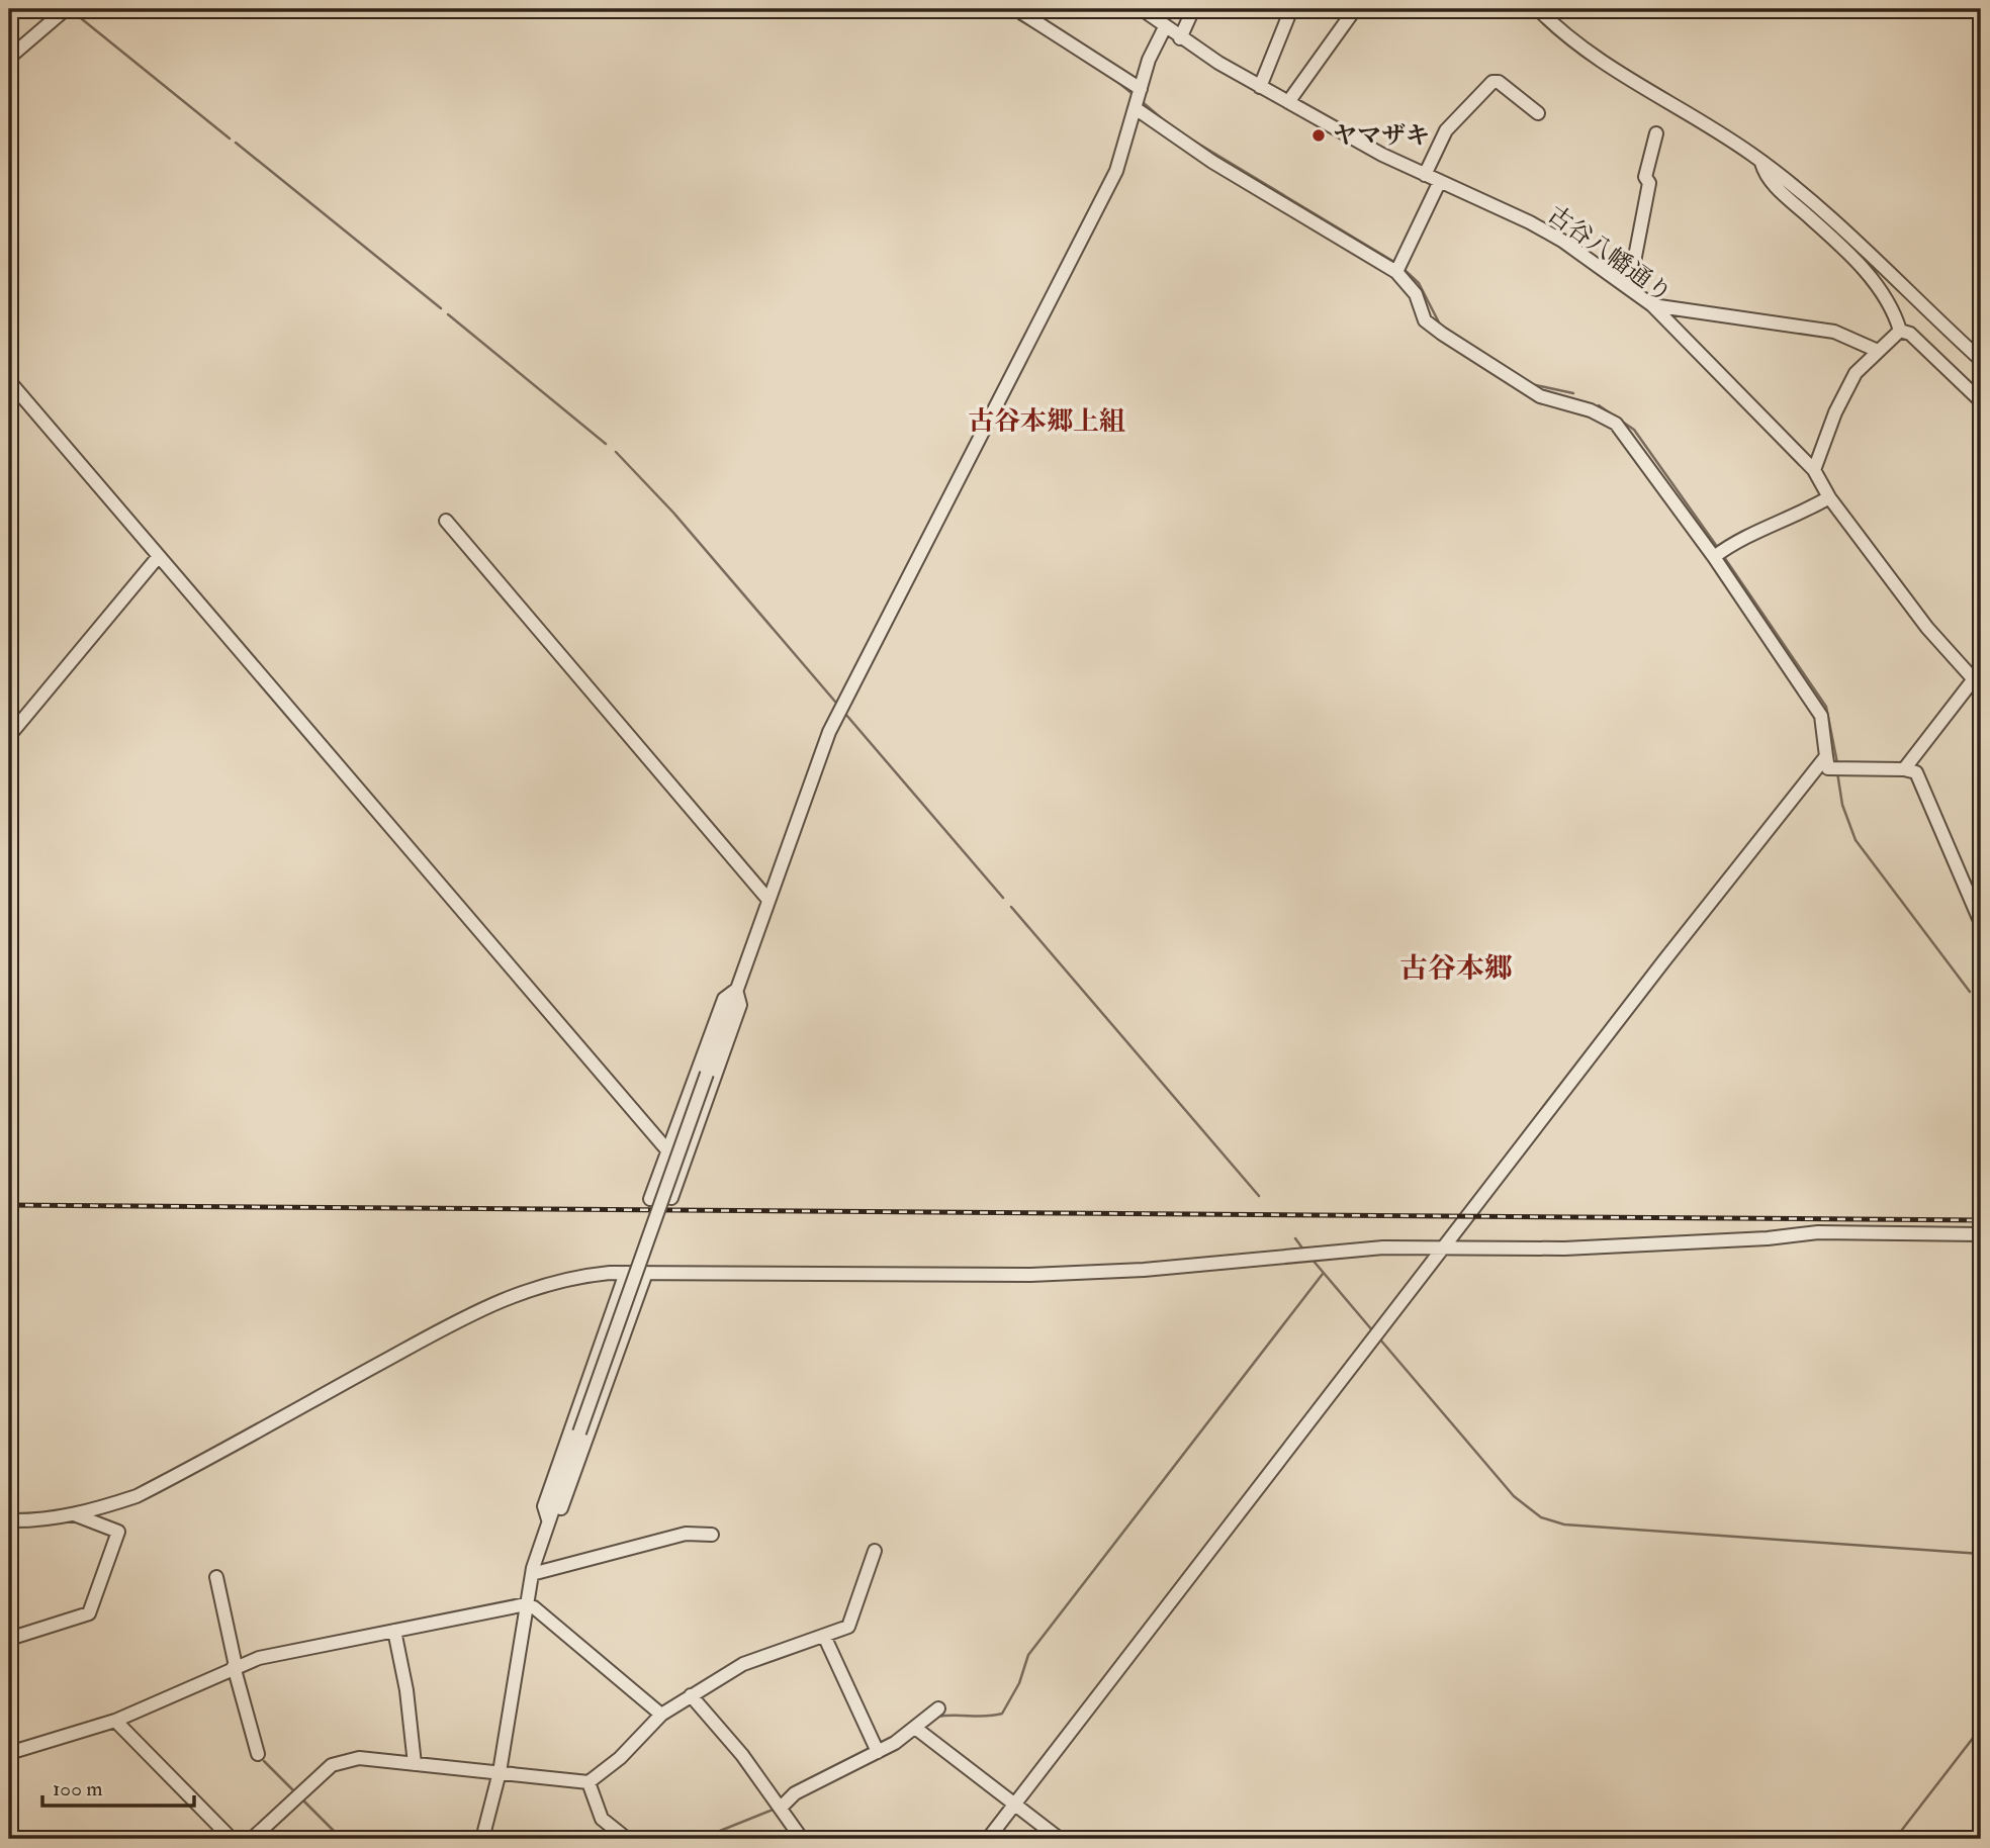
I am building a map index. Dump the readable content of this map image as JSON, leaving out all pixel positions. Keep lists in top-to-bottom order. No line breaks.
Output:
{"streets":{"street":["古谷八幡通り"]},"districts":["古谷本郷上組","古谷本郷"],"places":["ヤマザキ"],"scale_bar":"100 m"}
